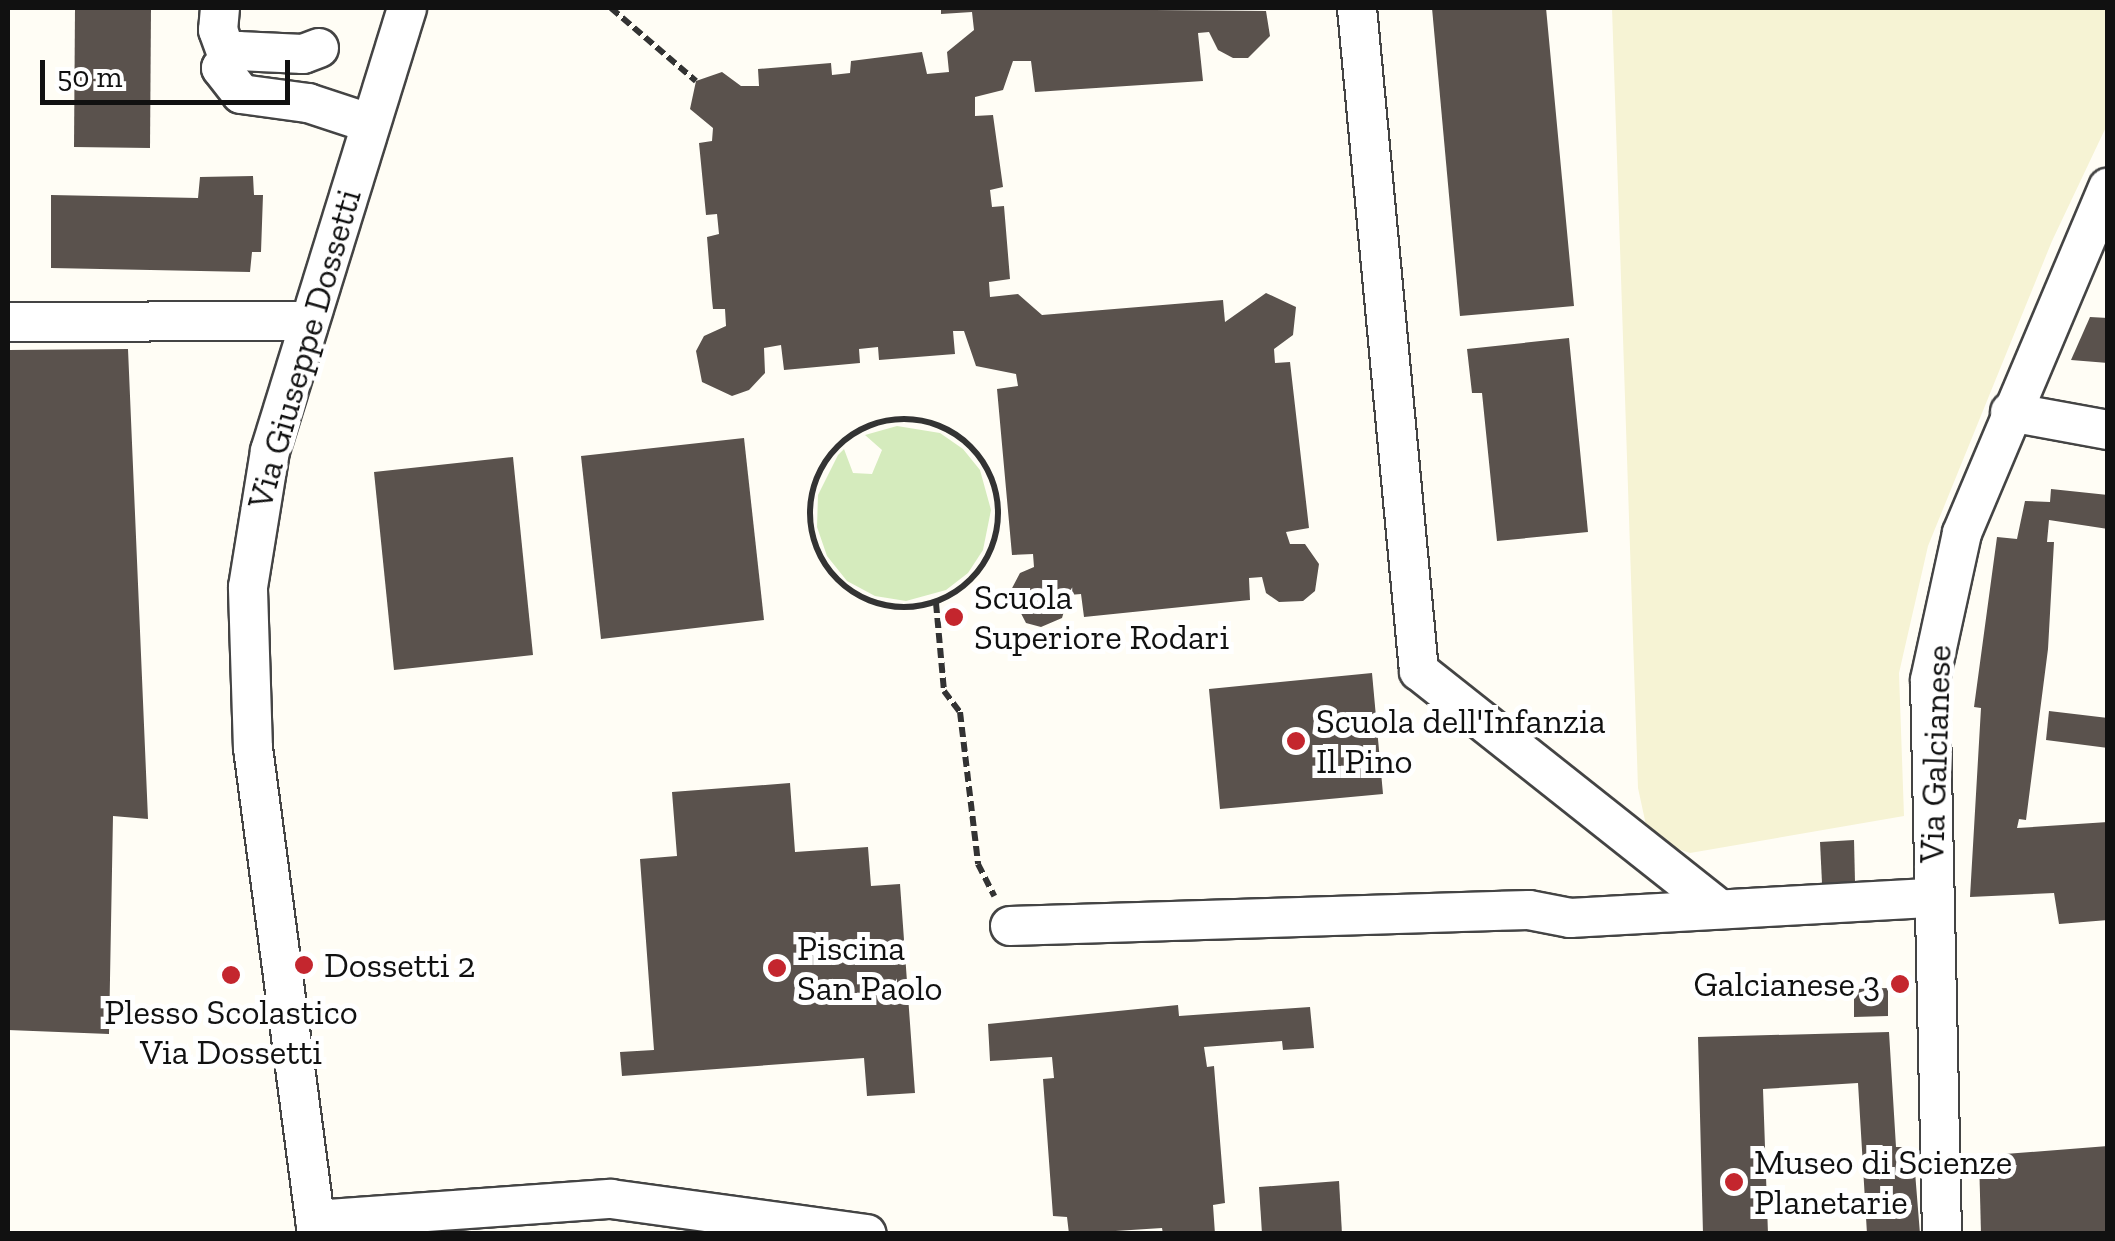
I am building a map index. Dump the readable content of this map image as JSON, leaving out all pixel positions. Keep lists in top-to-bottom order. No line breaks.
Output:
{"streets":{"street":["Via Giuseppe Dossetti","Via Galcianese"]},"places":["Scuola Superiore Rodari","Scuola dell'Infanzia Il Pino","Dossetti 2","Piscina San Paolo","Plesso Scolastico Via Dossetti","Galcianese 3","Museo di Scienze Planetarie"],"scale_bar":"50 m"}
